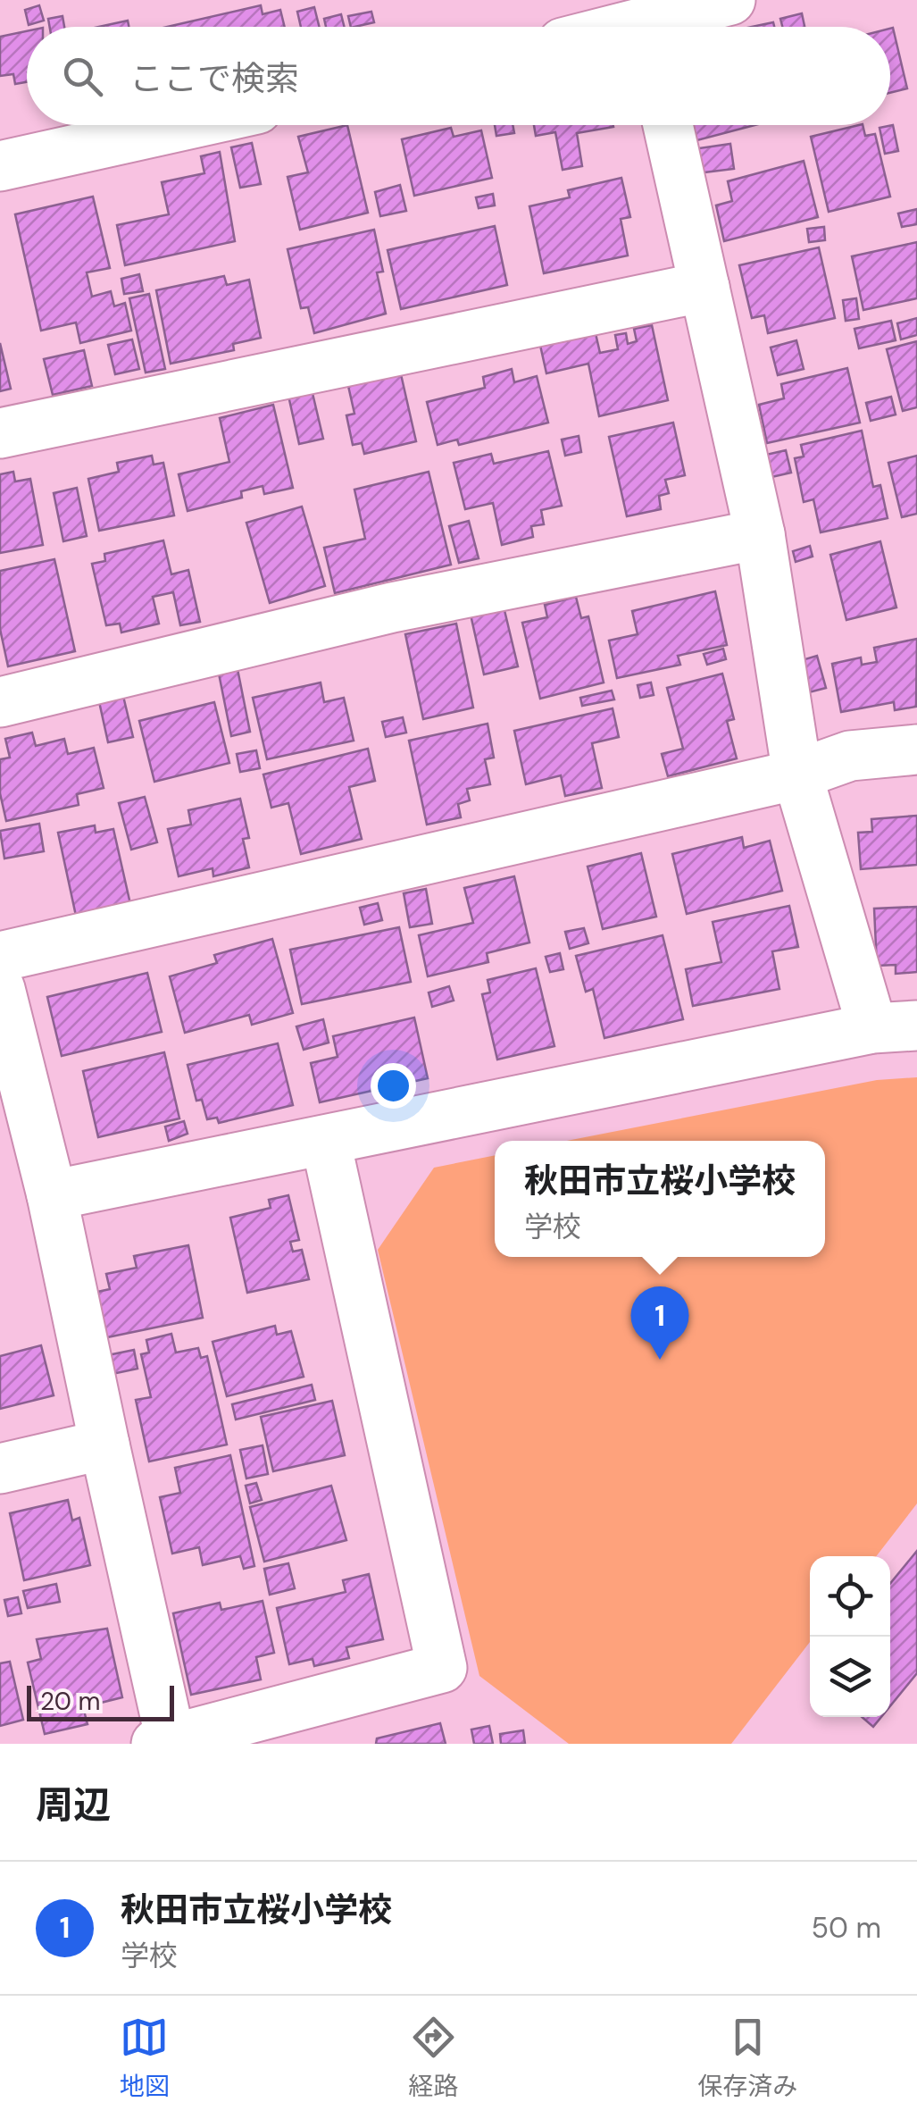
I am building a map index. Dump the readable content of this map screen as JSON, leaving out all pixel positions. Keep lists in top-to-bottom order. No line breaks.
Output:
{"scale_bar":"20 m","page":{"search":"ここで検索","popup":["秋田市立桜小学校","学校"],"pins":"1","scale":"20 m","heading":"周辺","list":[{"mark":"1","name":"秋田市立桜小学校","note":"学校","value":"50 m"}],"nav":["地図","経路","保存済み"]}}
